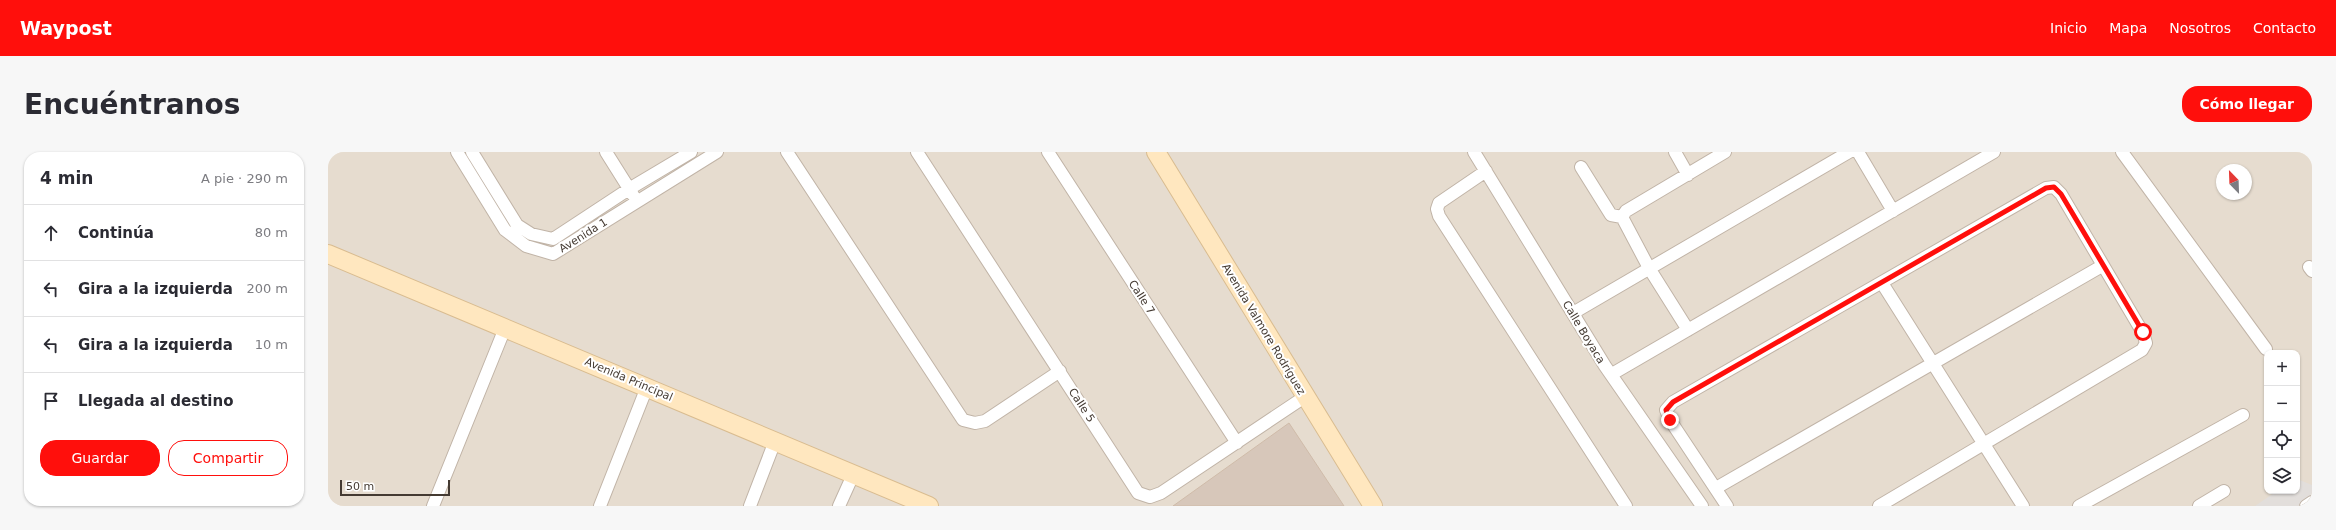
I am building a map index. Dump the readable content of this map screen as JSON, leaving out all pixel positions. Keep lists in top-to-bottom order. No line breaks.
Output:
{"streets":{"main road":["Avenida Valmore Rodríguez","Avenida Principal"],"street":["Avenida 1","Calle 7","Calle Boyaca","Calle 5"]},"crossings":[["Calle 7","Calle 5"],["Avenida Valmore Rodríguez","Calle 5"]],"scale_bar":"50 m","north":"top left","page":{"header":"Waypost","nav":["Inicio","Mapa","Nosotros","Contacto"],"buttons":["Cómo llegar",["Guardar","Compartir"]],"title":"Encuéntranos","heading":["4 min","A pie · 290 m"],"list":[["Continúa","80 m"],["Gira a la izquierda","200 m"],["Gira a la izquierda","10 m"],"Llegada al destino"],"map_buttons":["+","−"],"scale":"50 m"}}
